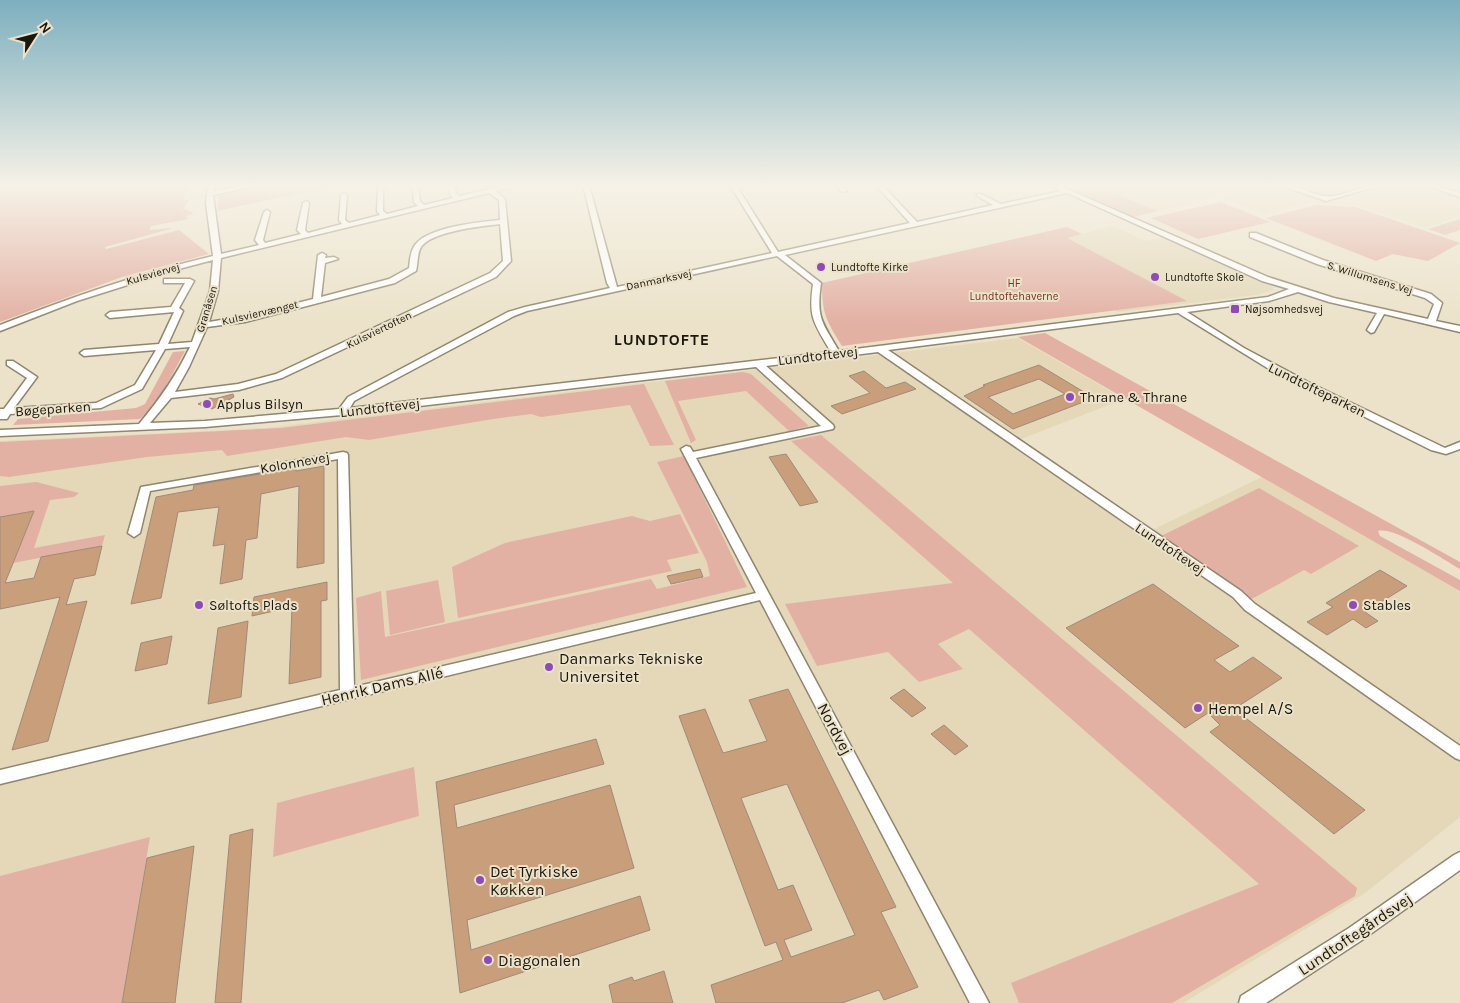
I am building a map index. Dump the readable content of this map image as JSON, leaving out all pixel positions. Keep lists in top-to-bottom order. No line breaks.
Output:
{"streets":{"street":["Kulsviervej","S. Willumsens Vej","Danmarksvej","Granåsen","Kulsviervænget","Kulsviertoften","Lundtoftevej","Lundtofteparken","Bøgeparken","Kolonnevej","Henrik Dams Allé","Nordvej","Lundtoftegårdsvej"]},"crossings":[["Kulsviervej","Granåsen"],["Danmarksvej","Lundtoftevej"],["Granåsen","Kulsviervænget"],["Granåsen","Kulsviertoften"],["Granåsen","Lundtoftevej"],["Lundtoftevej","Lundtofteparken"],["Lundtoftevej","Nordvej"],["Kolonnevej","Henrik Dams Allé"],["Henrik Dams Allé","Nordvej"]],"districts":["LUNDTOFTE"],"parks":["HF Lundtoftehaverne"],"places":{"other":["Lundtofte Kirke","Lundtofte Skole","Thrane & Thrane","Applus Bilsyn","Søltofts Plads","Stables","Danmarks Tekniske Universitet","Hempel A/S","Det Tyrkiske Køkken","Diagonalen"],"transit":["Nøjsomhedsvej"]},"north":"top right"}
